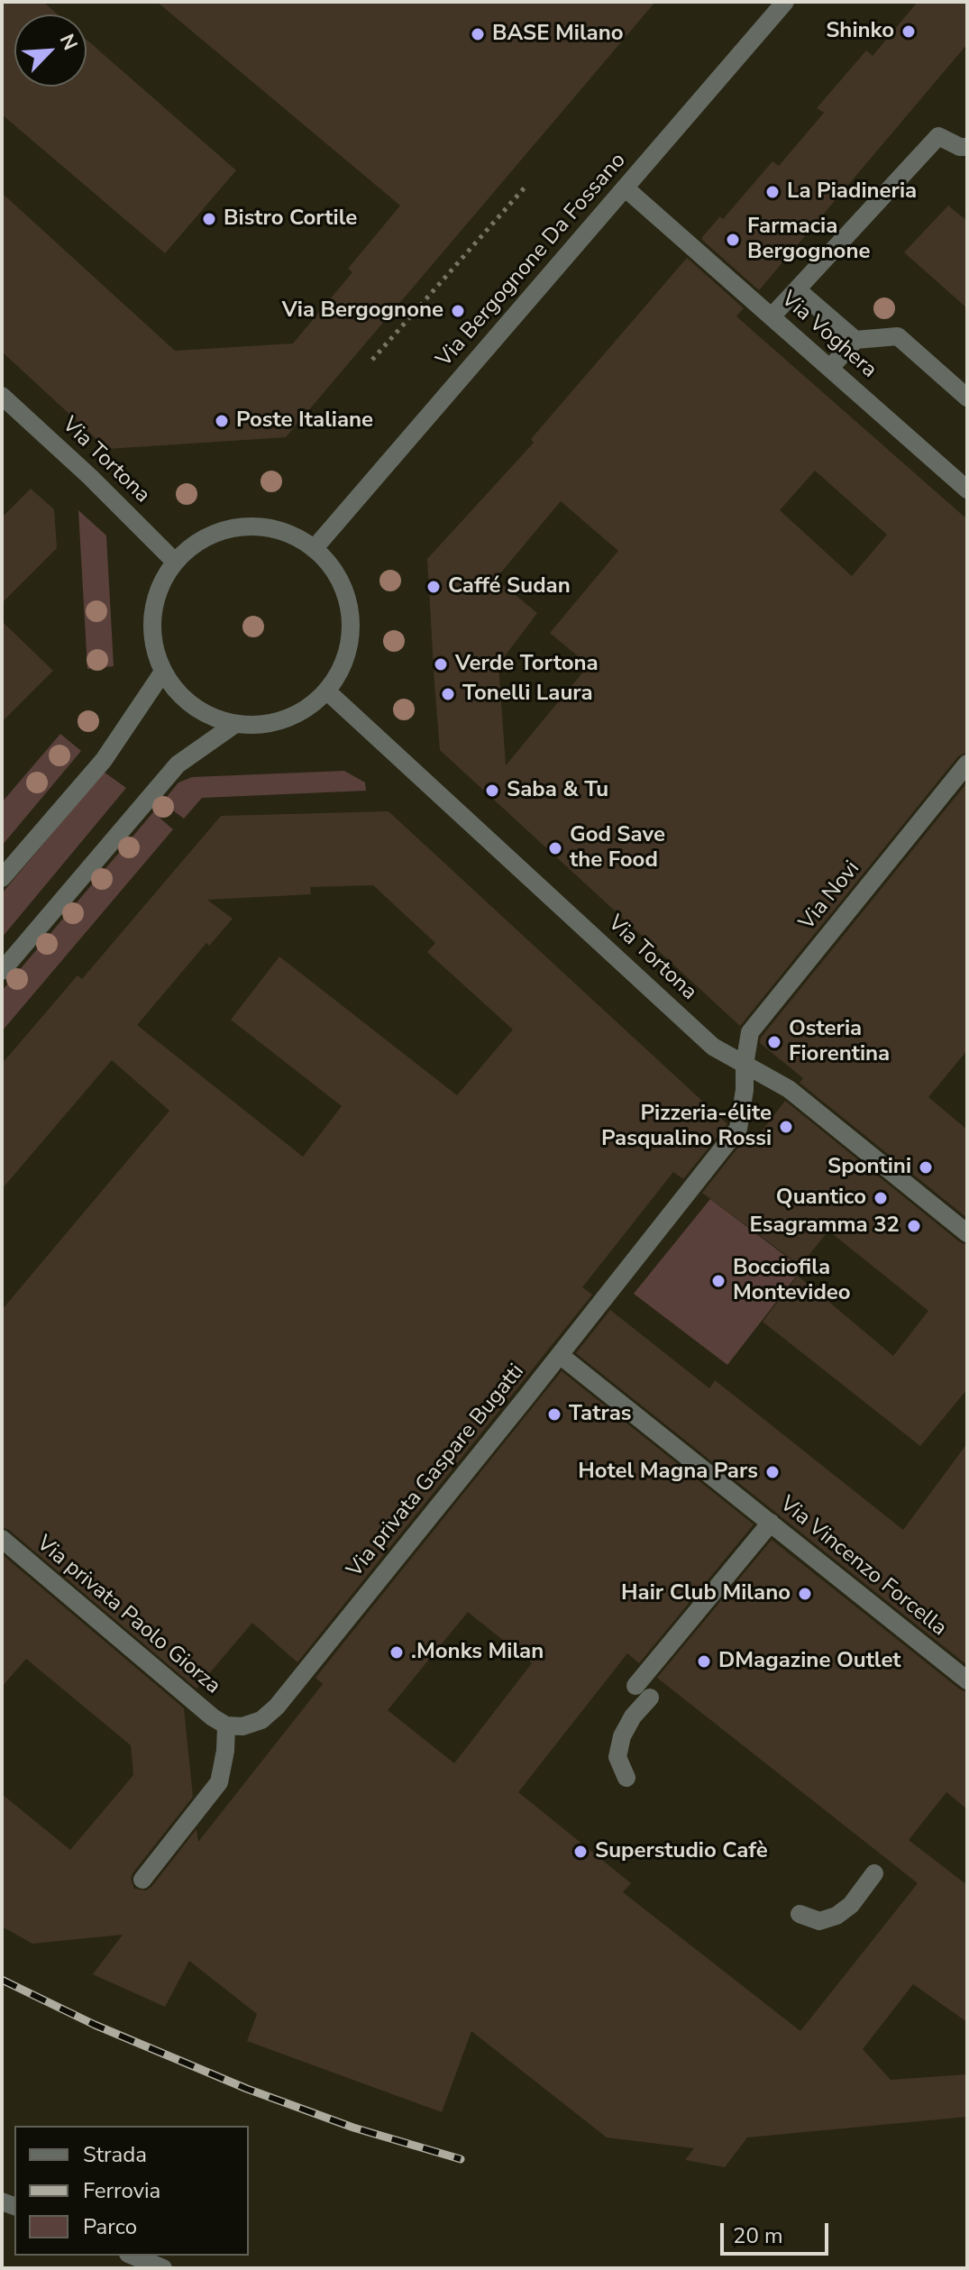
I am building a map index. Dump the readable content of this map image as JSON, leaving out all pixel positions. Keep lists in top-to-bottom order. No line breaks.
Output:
{"streets":{"street":["Via Bergognone Da Fossano","Via Voghera","Via Tortona","Via Novi","Via privata Gaspare Bugatti","Via Vincenzo Forcella","Via privata Paolo Giorza"]},"crossings":[["Via Bergognone Da Fossano","Via Voghera"],["Via Bergognone Da Fossano","Via Tortona"],["Via Tortona","Via Novi"],["Via Tortona","Via privata Gaspare Bugatti"],["Via Novi","Via privata Gaspare Bugatti"],["Via privata Gaspare Bugatti","Via Vincenzo Forcella"],["Via privata Gaspare Bugatti","Via privata Paolo Giorza"]],"places":["Shinko","BASE Milano","La Piadineria","Bistro Cortile","Farmacia Bergognone","Via Bergognone","Poste Italiane","Caffé Sudan","Verde Tortona","Tonelli Laura","Saba & Tu","God Save the Food","Osteria Fiorentina","Pizzeria-élite Pasqualino Rossi","Spontini","Quantico","Esagramma 32","Bocciofila Montevideo","Tatras","Hotel Magna Pars","Hair Club Milano",".Monks Milan","DMagazine Outlet","Superstudio Cafè"],"legend":["Strada","Ferrovia","Parco"],"scale_bar":"20 m","north":"top right"}
